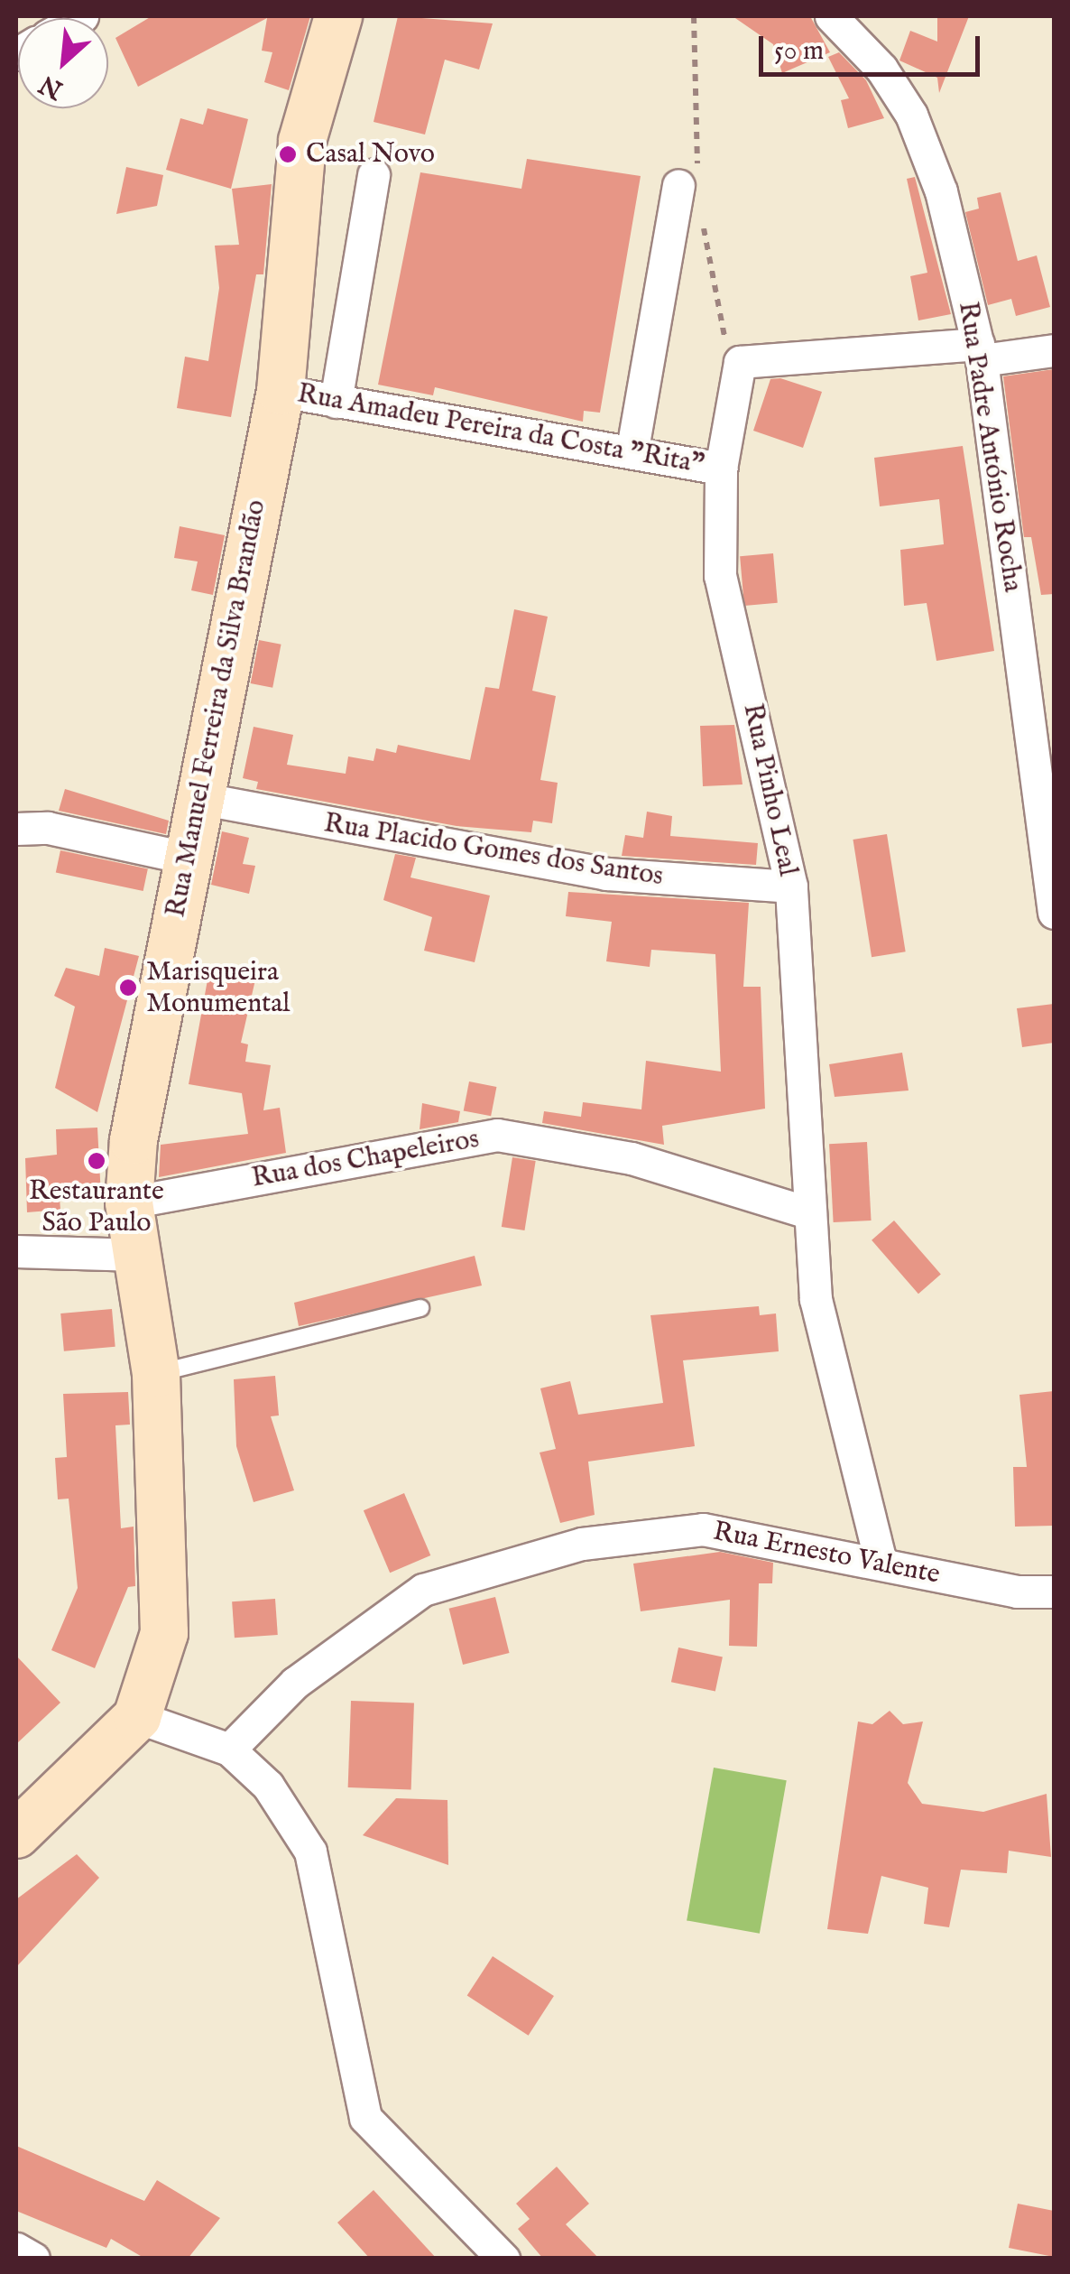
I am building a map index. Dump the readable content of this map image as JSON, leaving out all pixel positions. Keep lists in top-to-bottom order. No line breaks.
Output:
{"streets":{"main road":["Rua Manuel Ferreira da Silva Brandão"],"street":["Rua Amadeu Pereira da Costa \"Rita\"","Rua Padre António Rocha","Rua Pinho Leal","Rua Placido Gomes dos Santos","Rua dos Chapeleiros","Rua Ernesto Valente"]},"crossings":[["Rua Amadeu Pereira da Costa \"Rita\"","Rua Manuel Ferreira da Silva Brandão"],["Rua Amadeu Pereira da Costa \"Rita\"","Rua Pinho Leal"],["Rua Manuel Ferreira da Silva Brandão","Rua Placido Gomes dos Santos"],["Rua Manuel Ferreira da Silva Brandão","Rua dos Chapeleiros"],["Rua Pinho Leal","Rua Placido Gomes dos Santos"],["Rua Pinho Leal","Rua dos Chapeleiros"],["Rua Pinho Leal","Rua Ernesto Valente"]],"places":["Casal Novo","Marisqueira Monumental","Restaurante São Paulo"],"scale_bar":"50 m","north":"bottom left"}
